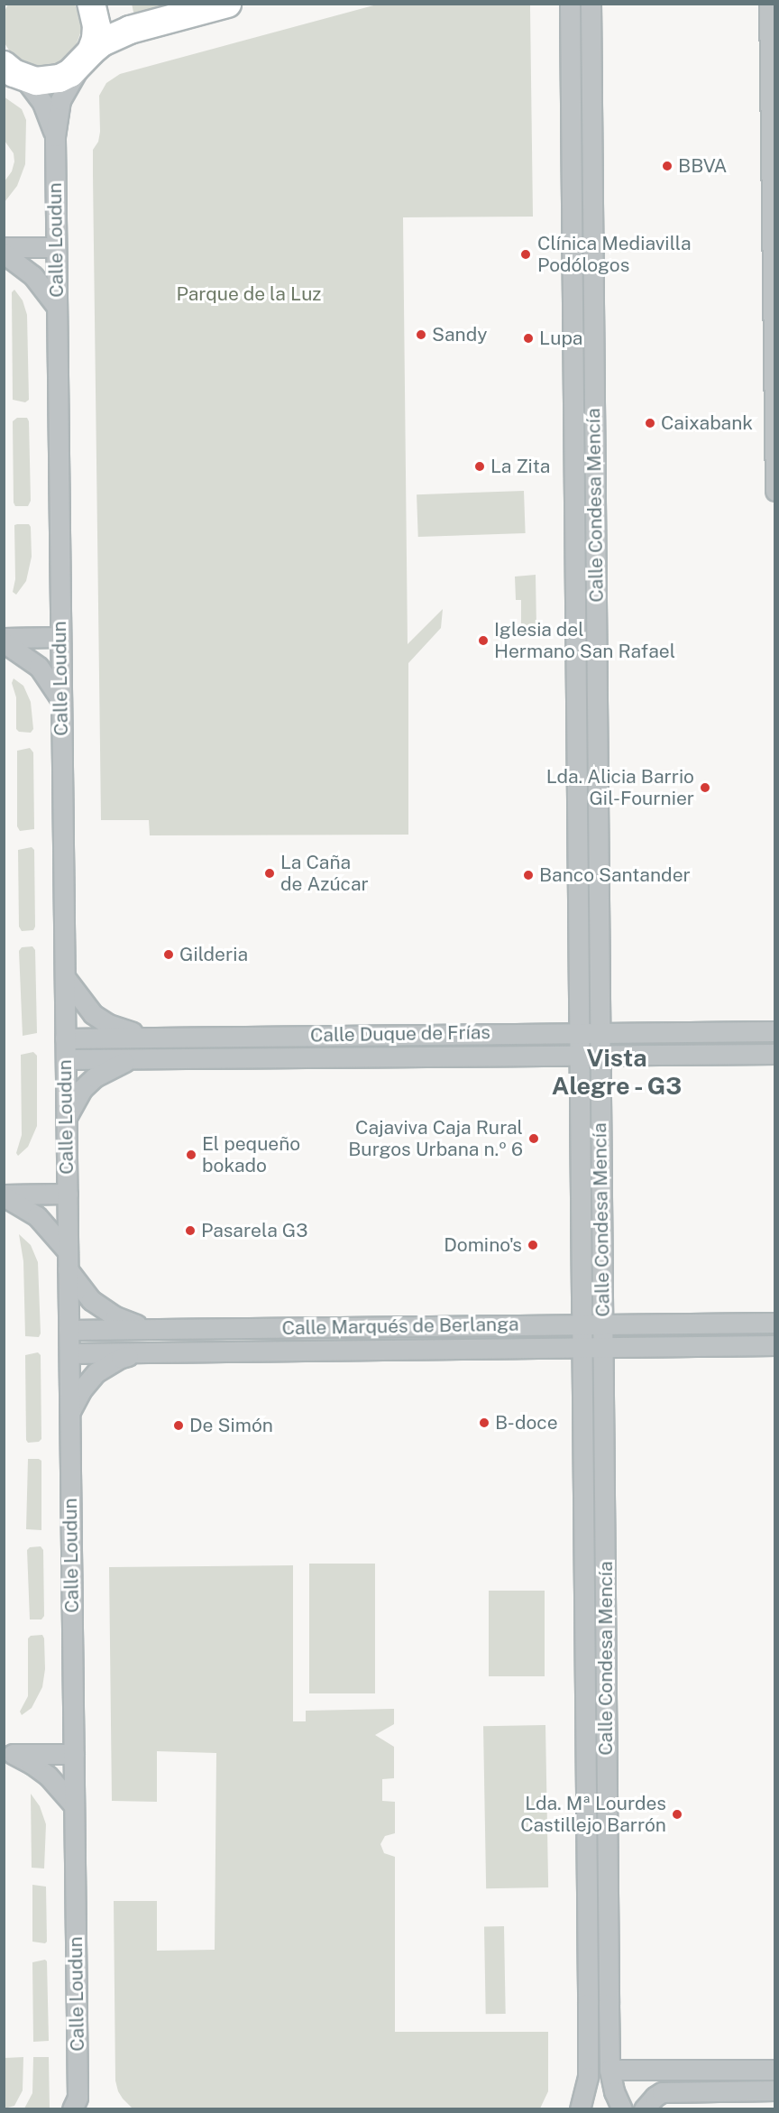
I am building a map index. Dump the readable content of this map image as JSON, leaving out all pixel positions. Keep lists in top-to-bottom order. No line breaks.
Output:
{"streets":{"street":["Calle Loudun","Calle Condesa Mencía","Calle Duque de Frías","Calle Marqués de Berlanga"]},"crossings":[["Calle Loudun","Calle Duque de Frías"],["Calle Loudun","Calle Marqués de Berlanga"],["Calle Condesa Mencía","Calle Duque de Frías"],["Calle Condesa Mencía","Calle Marqués de Berlanga"]],"districts":["Vista Alegre - G3"],"parks":["Parque de la Luz"],"places":["BBVA","Clínica Mediavilla Podólogos","Sandy","Lupa","Caixabank","La Zita","Iglesia del Hermano San Rafael","Lda. Alicia Barrio Gil-Fournier","La Caña de Azúcar","Banco Santander","Gilderia","Cajaviva Caja Rural Burgos Urbana n.º 6","El pequeño bokado","Pasarela G3","Domino's","B-doce","De Simón","Lda. Mª Lourdes Castillejo Barrón"]}
